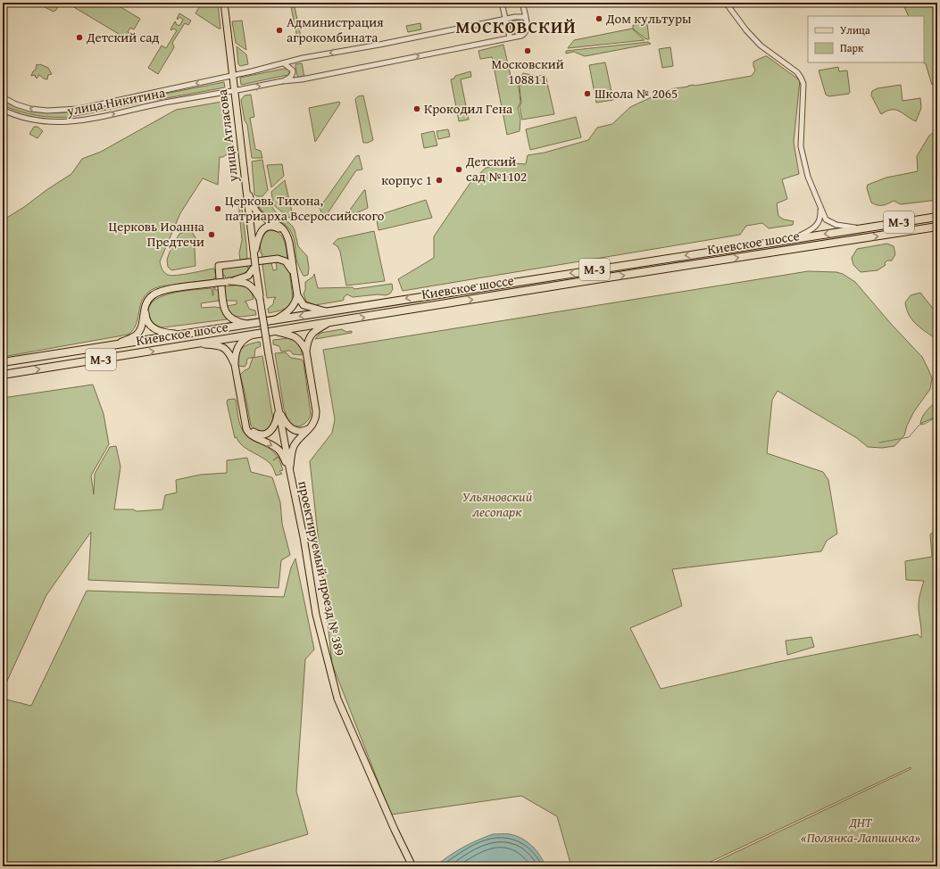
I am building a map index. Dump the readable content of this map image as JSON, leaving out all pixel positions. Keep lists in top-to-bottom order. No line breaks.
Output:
{"streets":{"highway":["М-3","Киевское шоссе"],"main road":["улица Атласова","проектируемый проезд № 389"],"street":["улица Никитина"]},"crossings":[["улица Никитина","улица Атласова"],["улица Атласова","проектируемый проезд № 389"]],"districts":["МОСКОВСКИЙ"],"parks":["Ульяновский лесопарк","ДНТ «Полянка-Лапшинка»"],"places":["Дом культуры","Администрация агрокомбината","Детский сад","Московский 108811","Школа № 2065","Крокодил Гена","Детский сад №1102","корпус 1","Церковь Тихона, патриарха Всероссийского","Церковь Иоанна Предтечи"],"legend":["Улица","Парк"]}
